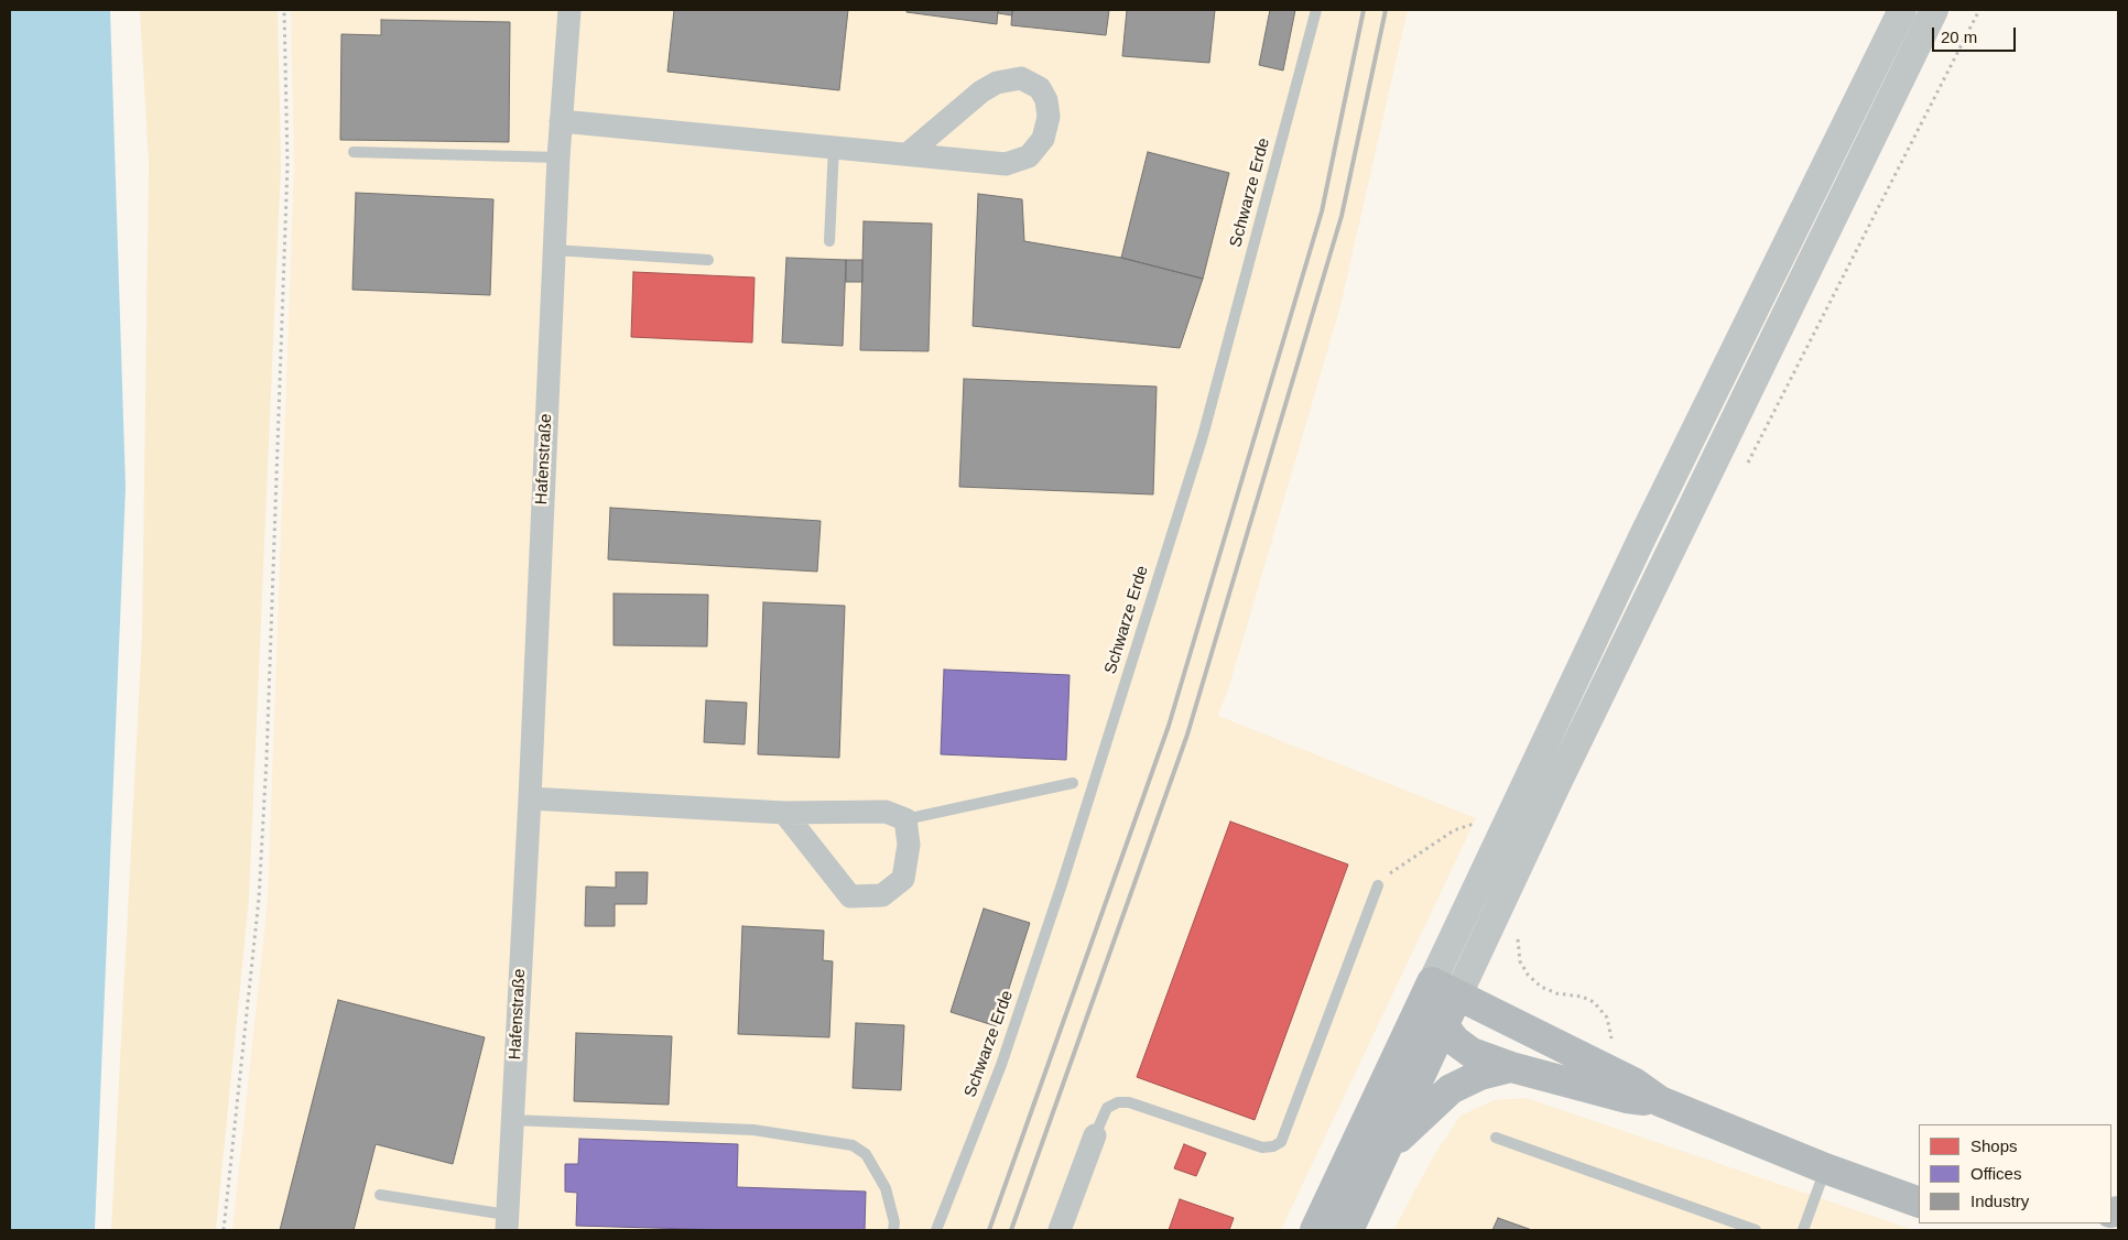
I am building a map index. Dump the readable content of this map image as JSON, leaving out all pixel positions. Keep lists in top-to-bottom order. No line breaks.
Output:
{"streets":{"street":["Hafenstraße"],"lane":["Schwarze Erde"]},"legend":["Shops","Offices","Industry"],"scale_bar":"20 m"}
